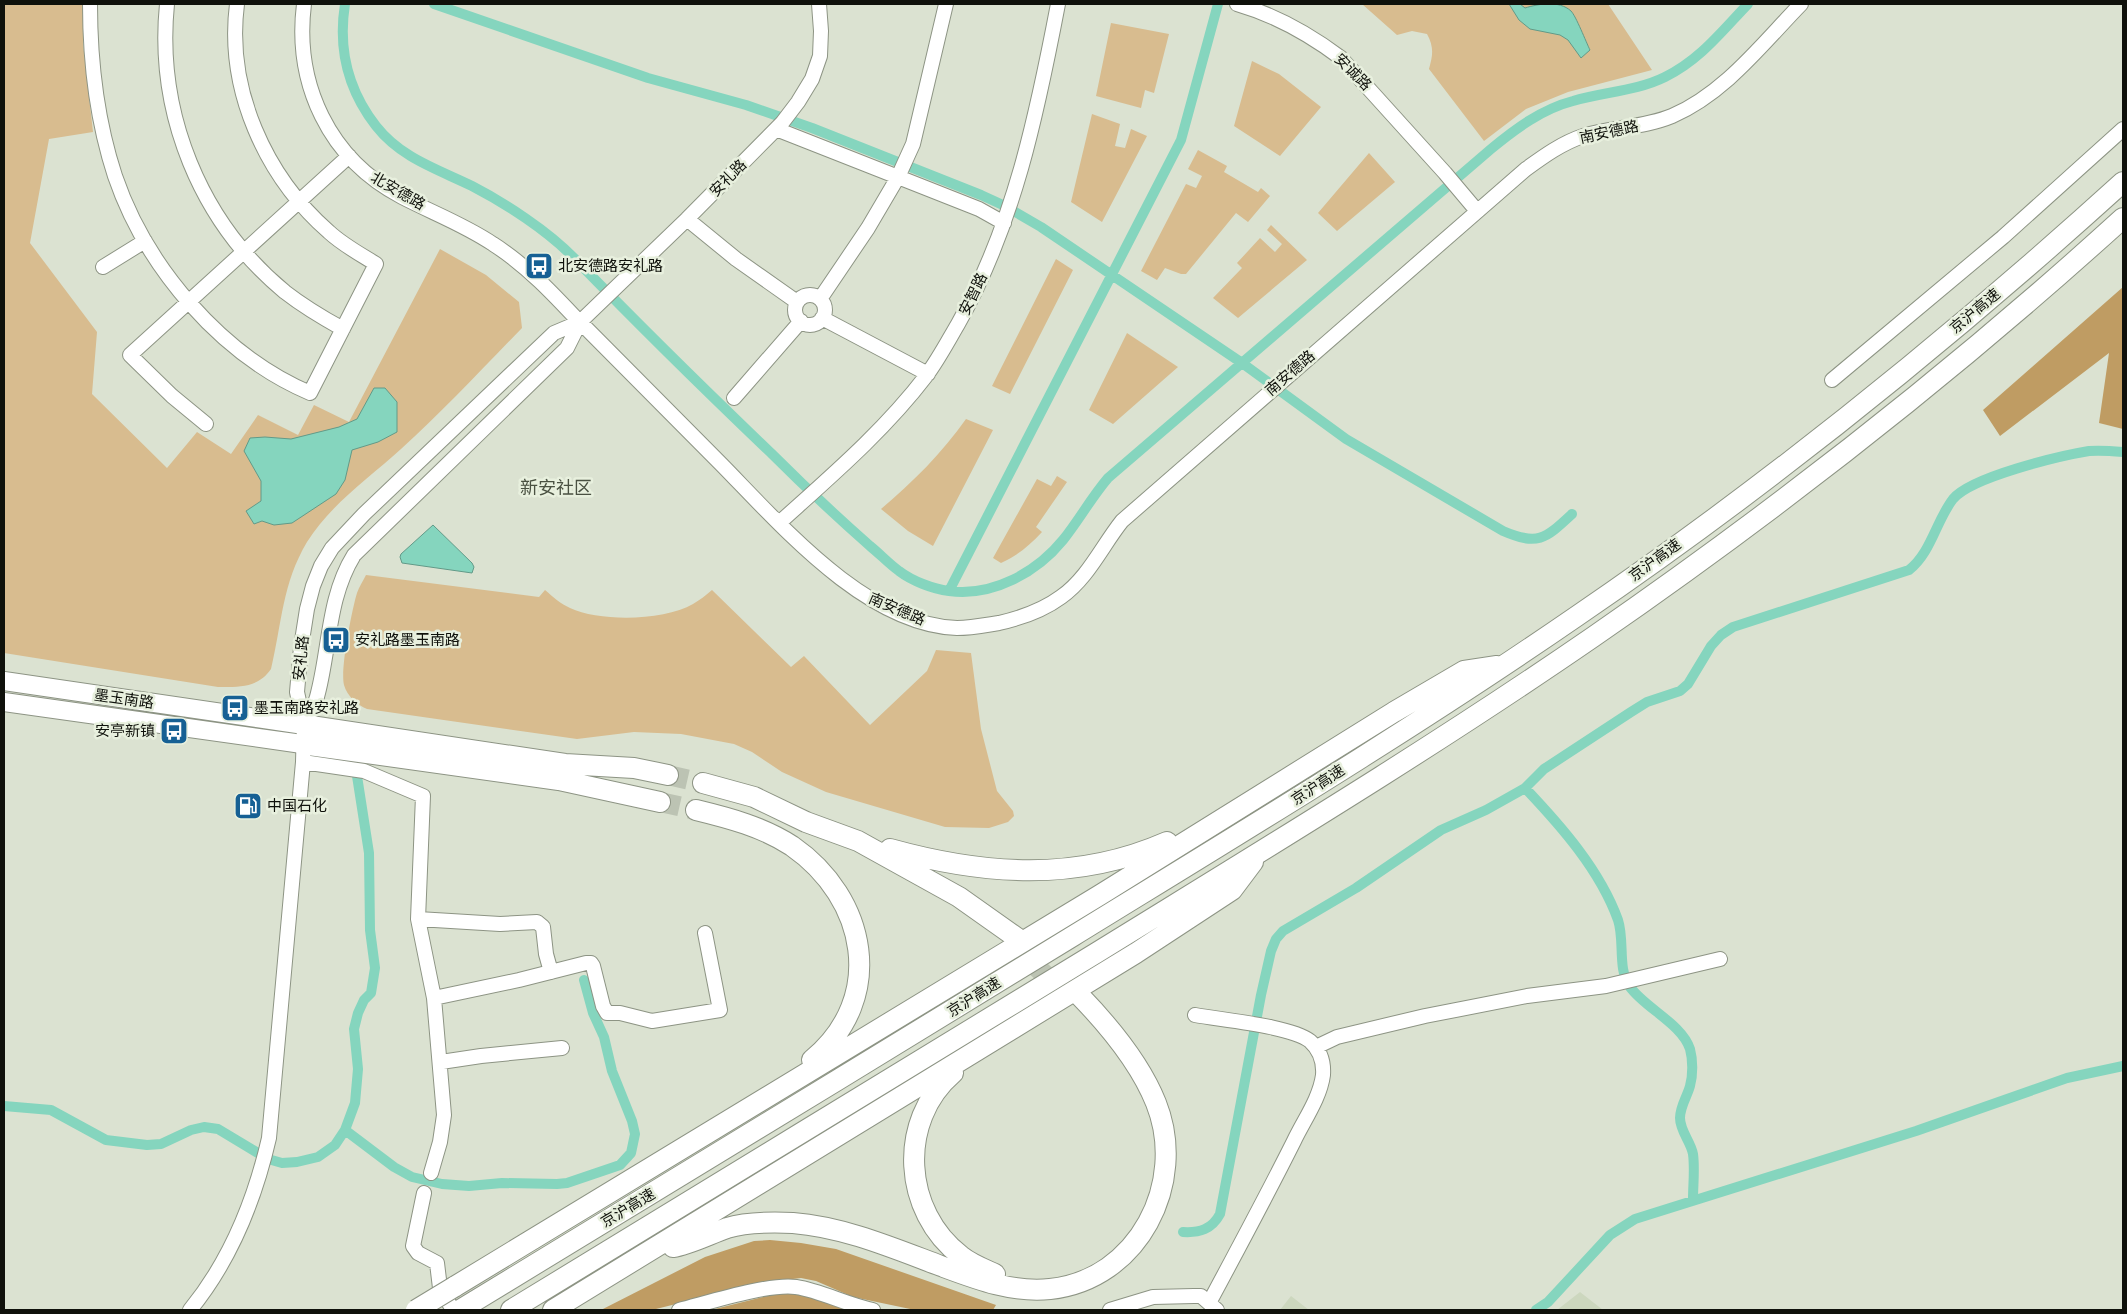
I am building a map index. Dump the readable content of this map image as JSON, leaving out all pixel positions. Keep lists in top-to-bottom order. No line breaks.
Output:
{"streets":{"highway":["京沪高速"],"main road":["墨玉南路"],"street":["安诚路","南安德路","安礼路","北安德路","安智路"]},"crossings":[["安诚路","南安德路"],["南安德路","安礼路"],["南安德路","北安德路"],["南安德路","安智路"],["安礼路","北安德路"],["安礼路","墨玉南路"]],"districts":["新安社区"],"places":{"bus stop":["北安德路安礼路","安礼路墨玉南路","墨玉南路安礼路","安亭新镇"],"fuel station":["中国石化"]}}
